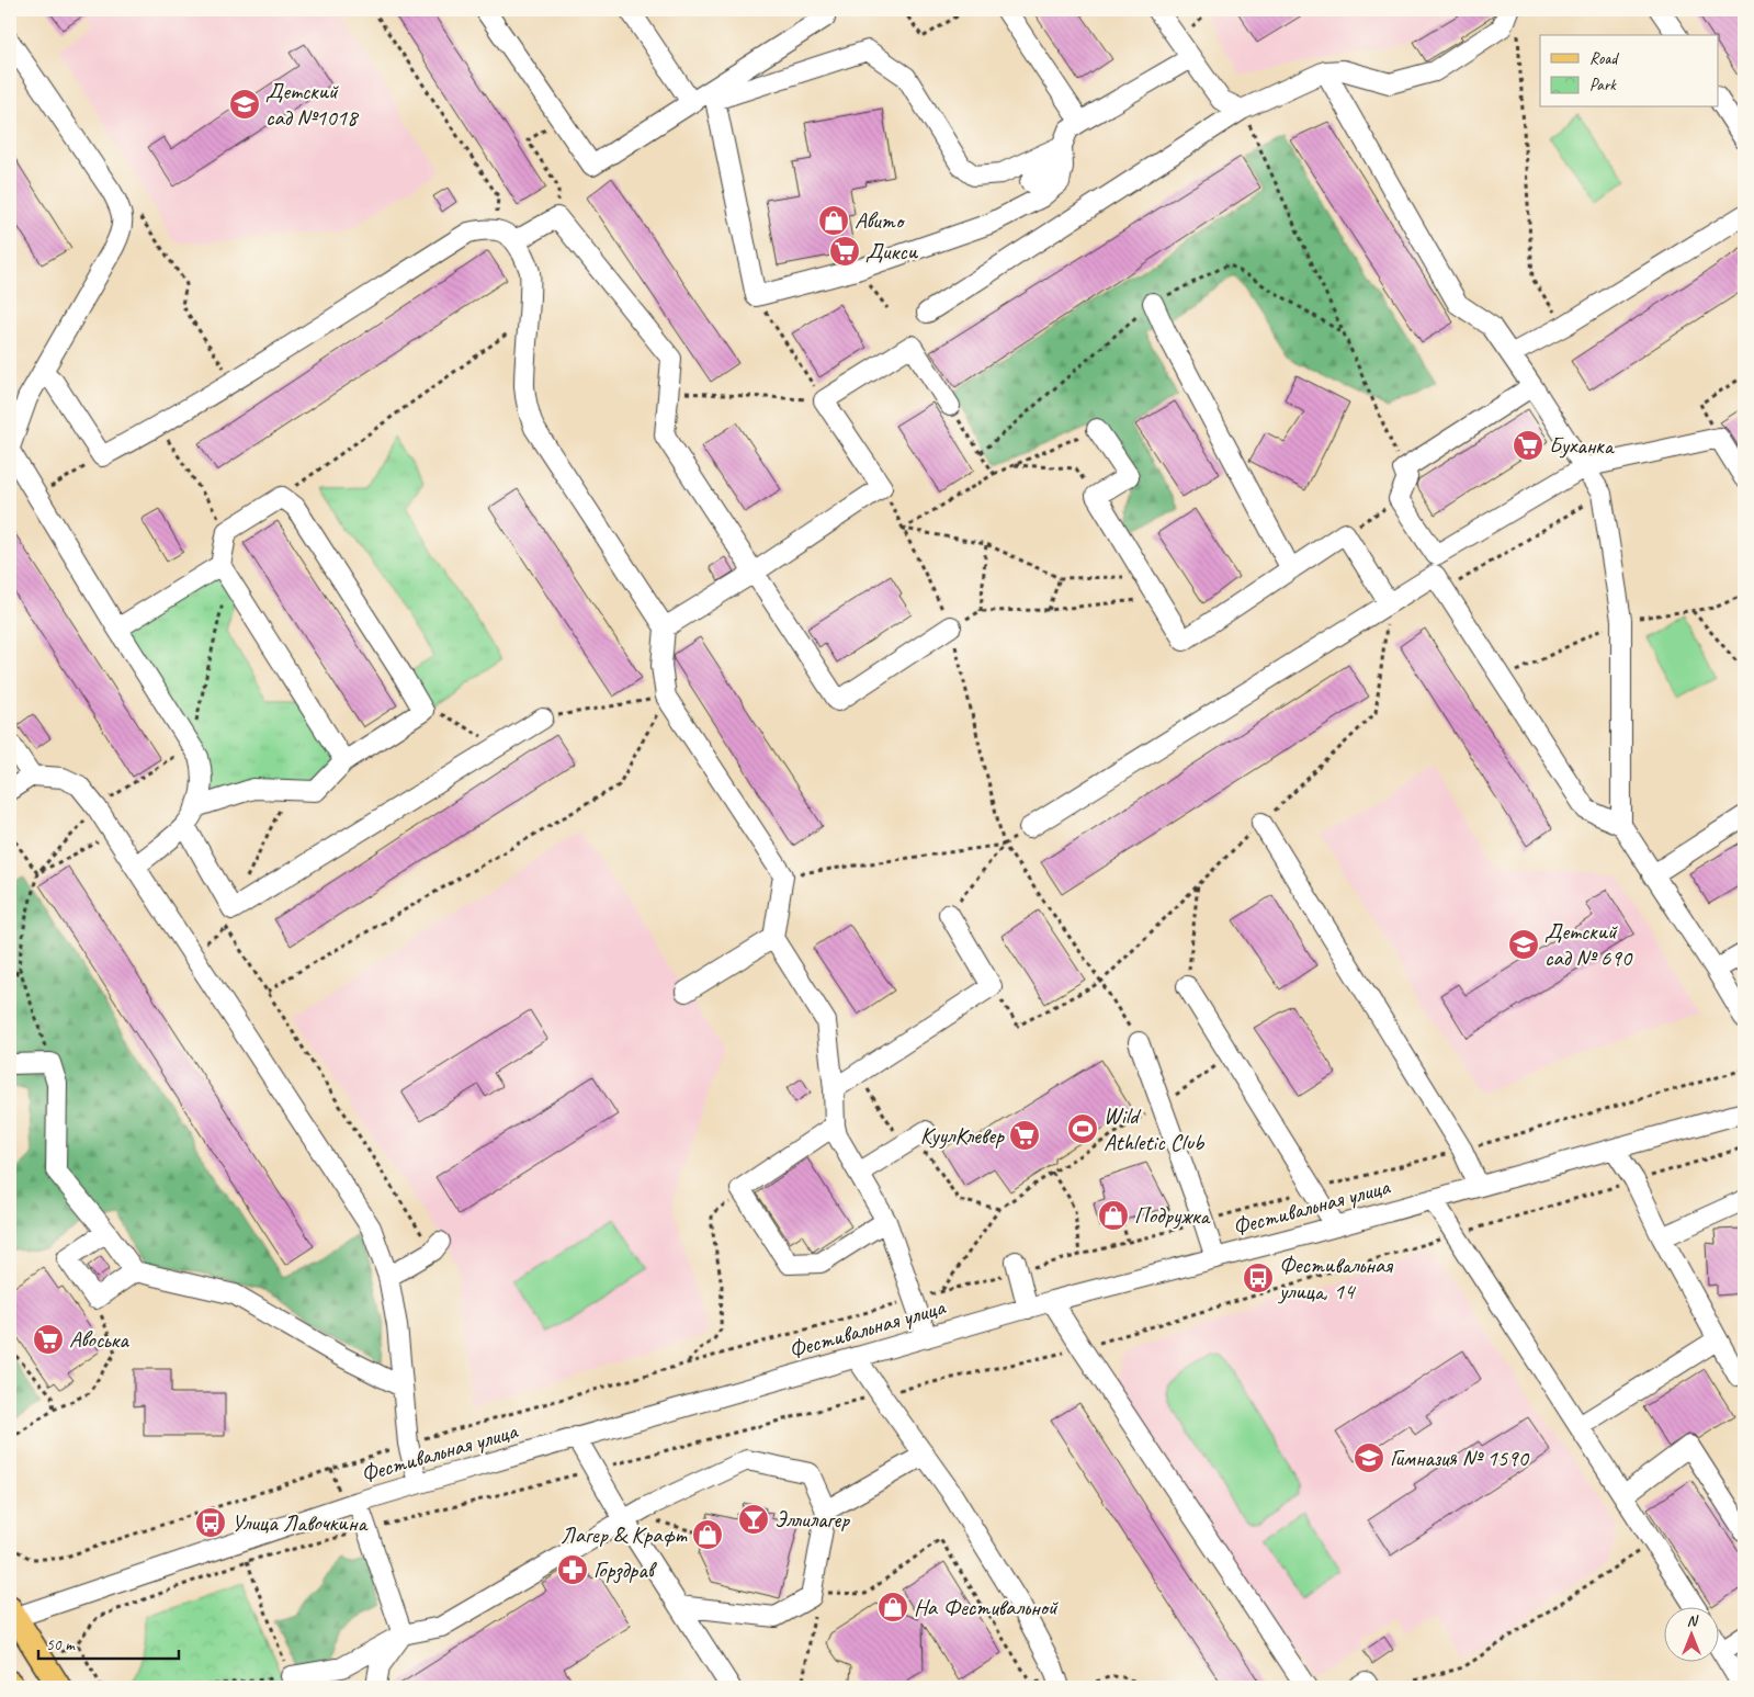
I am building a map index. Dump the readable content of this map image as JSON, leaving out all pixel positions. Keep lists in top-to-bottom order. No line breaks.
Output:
{"streets":{"street":["Фестивальная улица"]},"places":{"school or university":["Детский сад №1018","Детский сад № 690","Гимназия № 1590"],"shop":["Авито","Подружка","Лагер & Крафт","На Фестивальной"],"supermarket":["Дикси","Буханка","КуулКлевер","Авоська"],"sports":["Wild Athletic Club"],"bus stop":["Фестивальная улица, 14","Улица Лавочкина"],"bar":["Эллилагер"],"pharmacy":["Горздрав"]},"legend":["Road","Park"],"scale_bar":"50 m","north":"top"}
